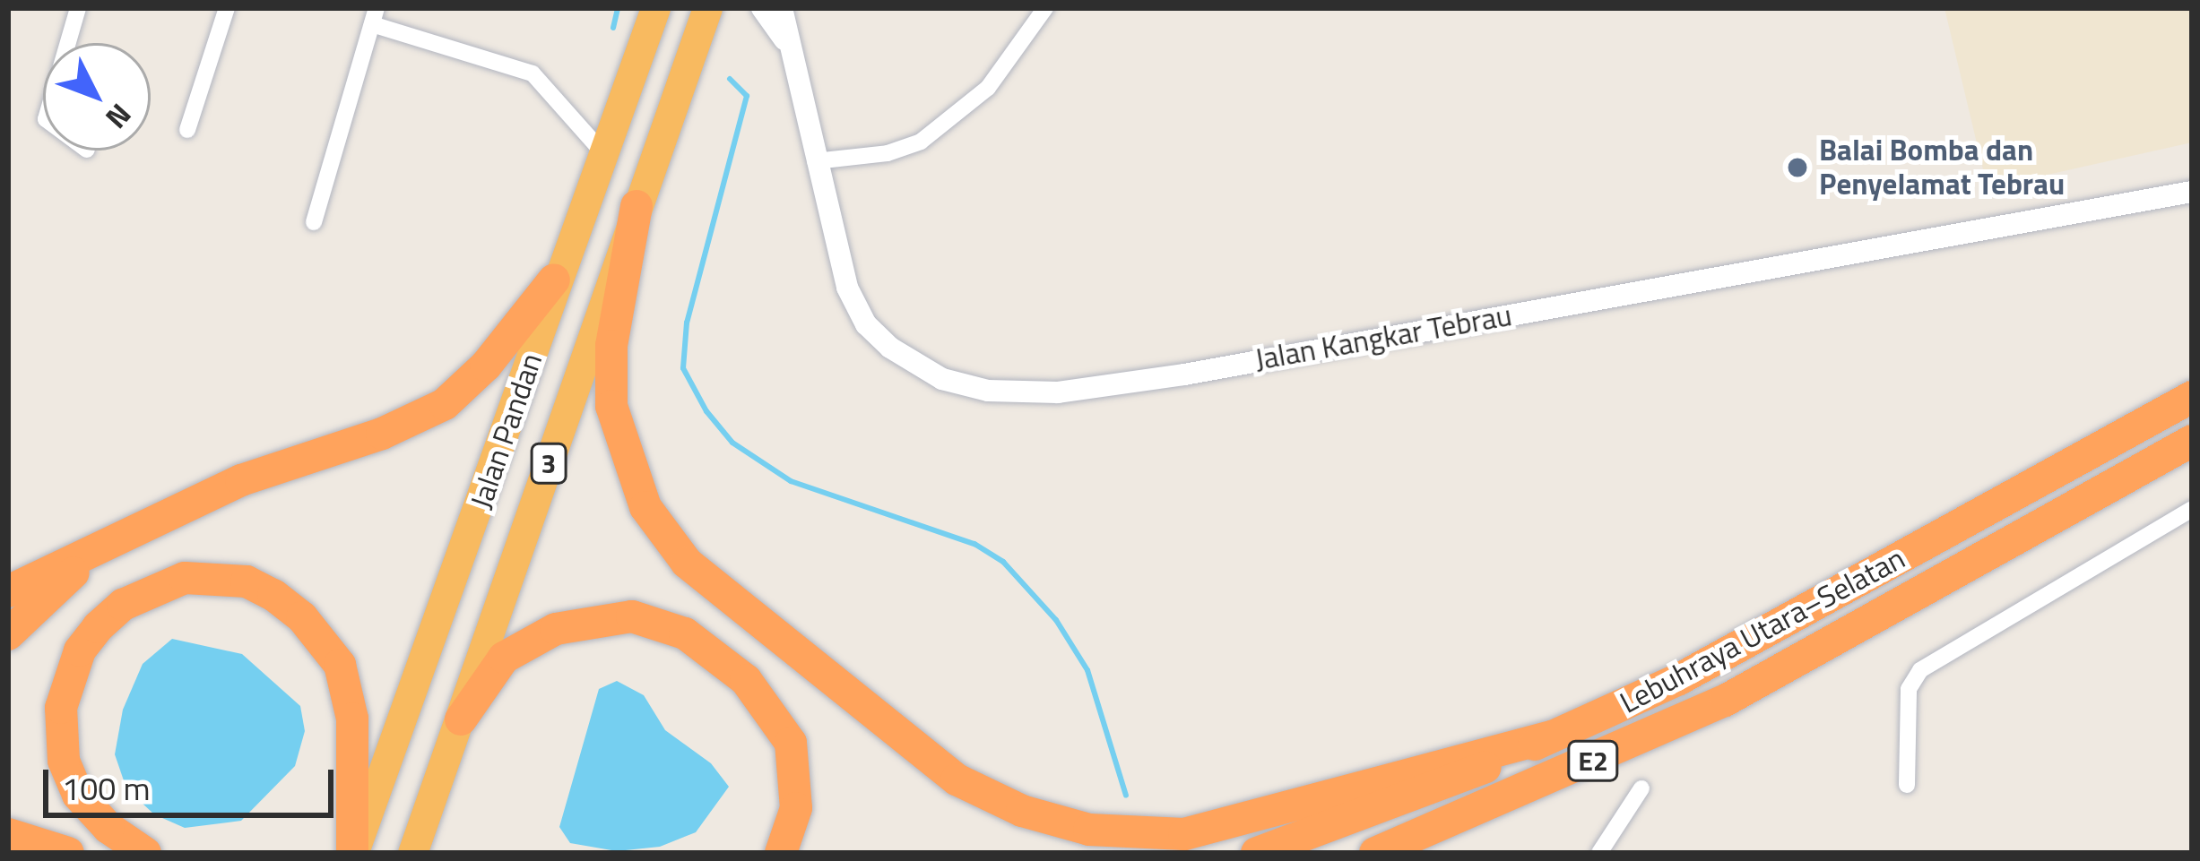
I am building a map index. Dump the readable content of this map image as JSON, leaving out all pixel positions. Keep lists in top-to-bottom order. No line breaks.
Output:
{"streets":{"highway":["Jalan Pandan","3","Lebuhraya Utara–Selatan","E2"],"street":["Jalan Kangkar Tebrau"]},"places":["Balai Bomba dan Penyelamat Tebrau"],"scale_bar":"100 m","north":"bottom right"}
